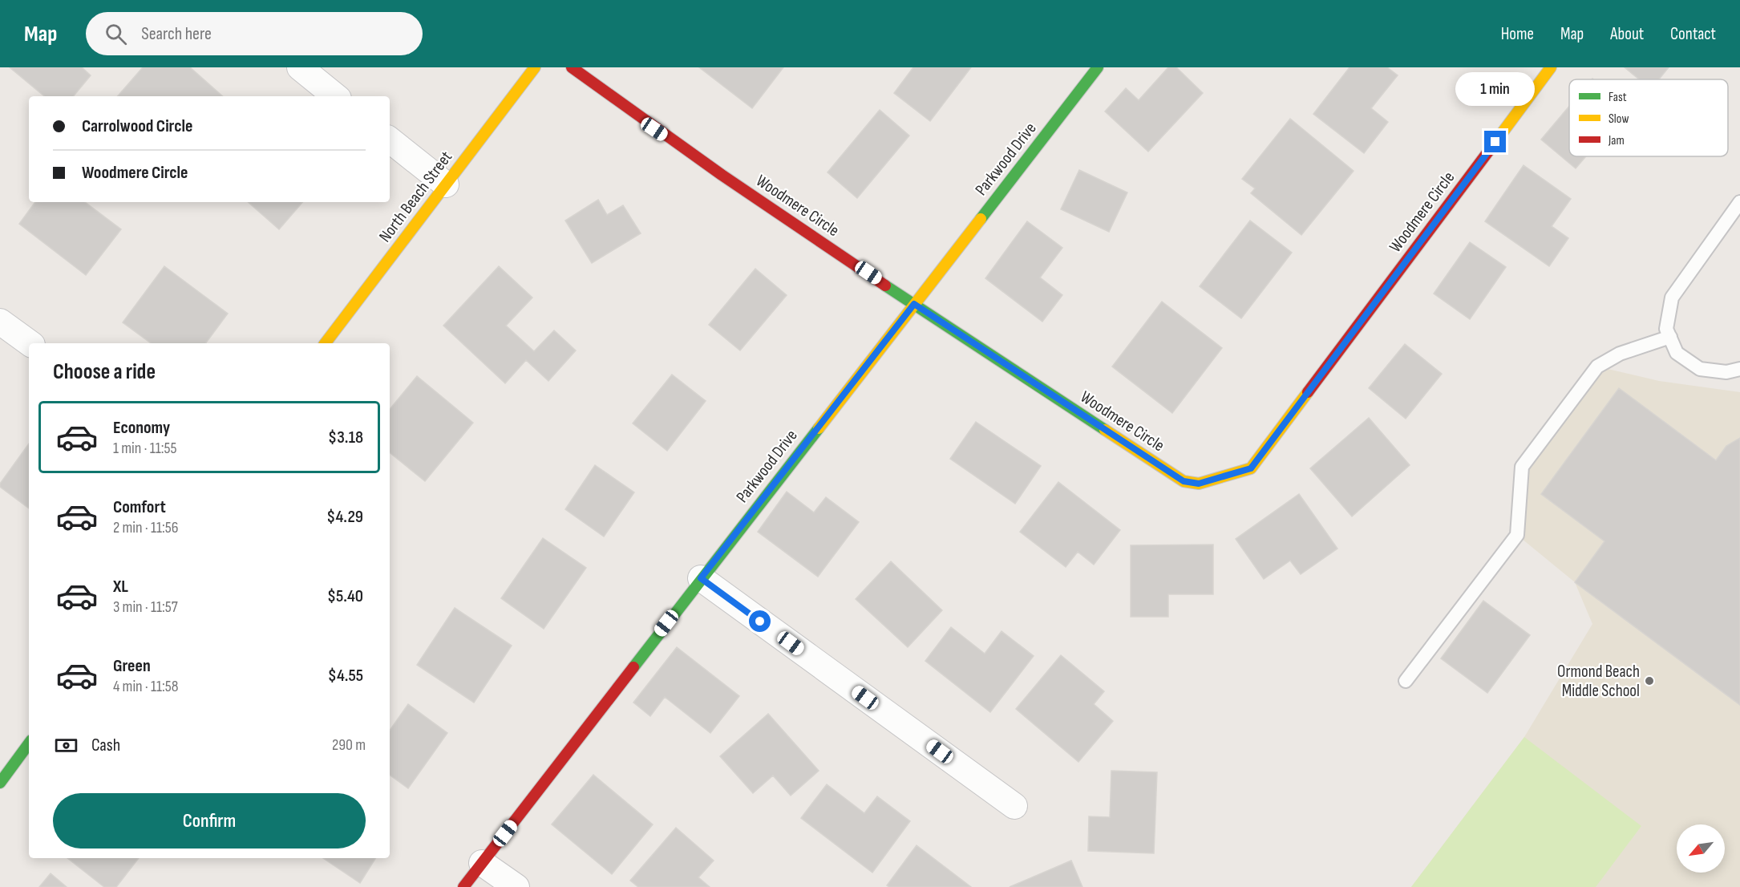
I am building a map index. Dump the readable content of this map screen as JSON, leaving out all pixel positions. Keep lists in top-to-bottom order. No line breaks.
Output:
{"streets":{"street":["Parkwood Drive","North Beach Street","Woodmere Circle"]},"crossings":[["Parkwood Drive","Woodmere Circle"]],"places":["Ormond Beach Middle School"],"legend":["Fast","Slow","Jam"],"north":"bottom left","page":{"header":"Map","search":"Search here","nav":["Home","Map","About","Contact"],"bubble":"1 min","banner":["Carrolwood Circle","Woodmere Circle"],"heading":"Choose a ride","list":[{"name":"Economy","note":"1 min · 11:55","value":"$3.18"},{"name":"Comfort","note":"2 min · 11:56","value":"$4.29"},{"name":"XL","note":"3 min · 11:57","value":"$5.40"},{"name":"Green","note":"4 min · 11:58","value":"$4.55"}],"pay":["Cash","290 m"],"buttons":"Confirm"}}
